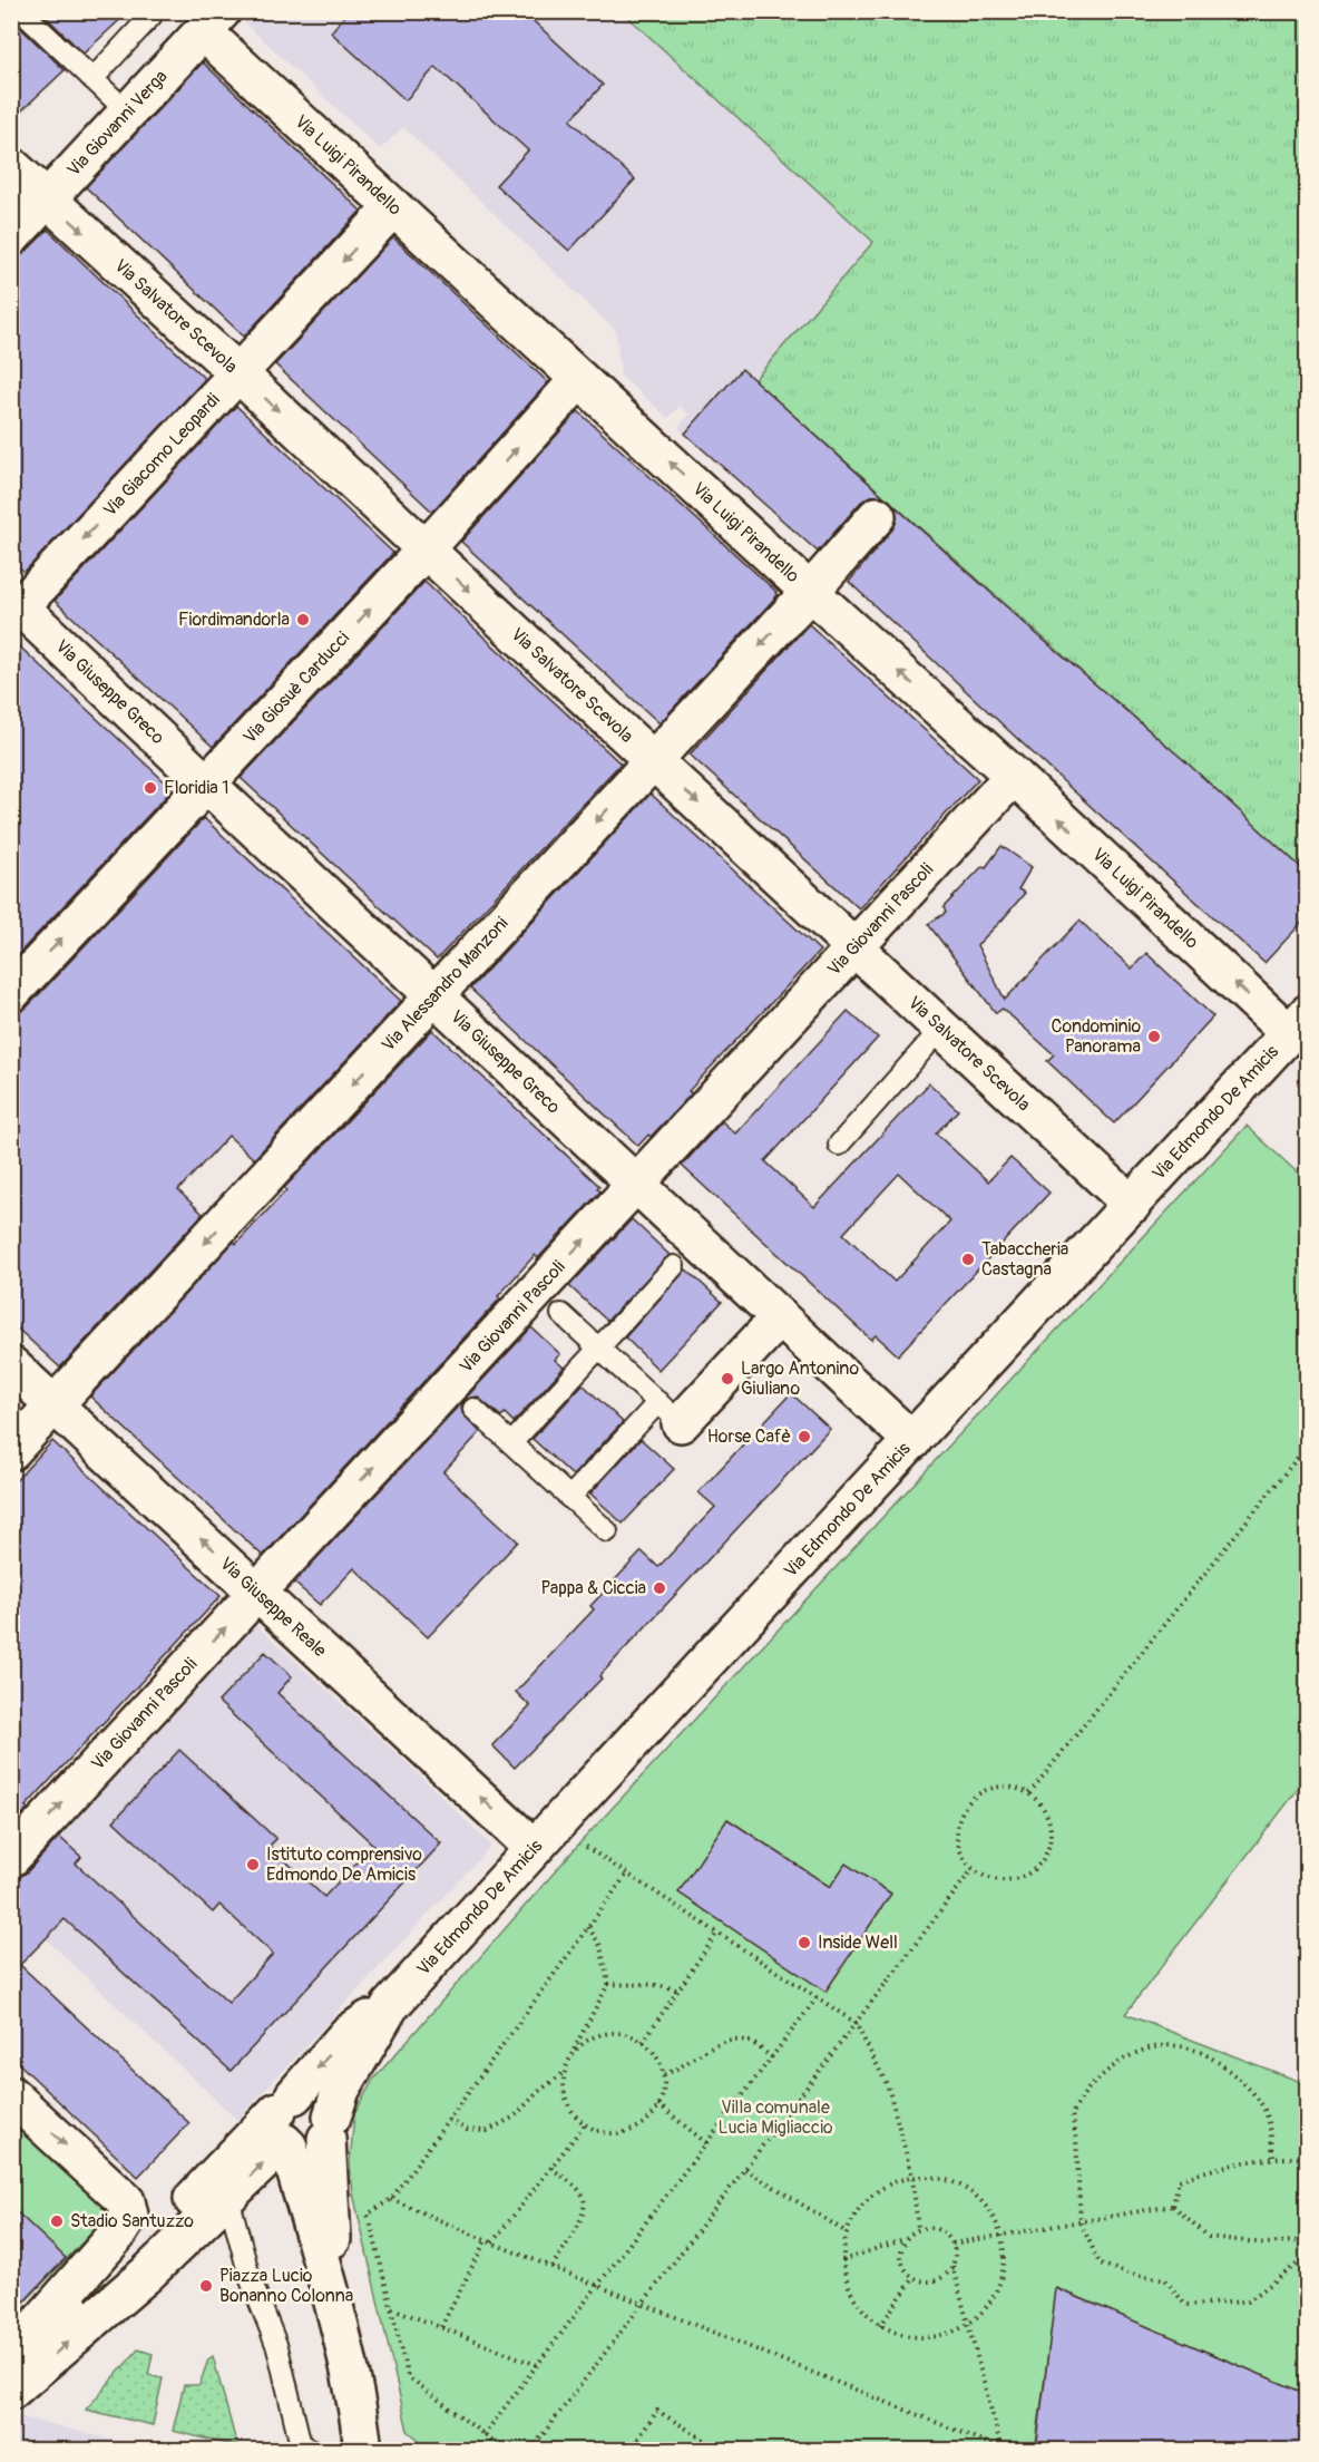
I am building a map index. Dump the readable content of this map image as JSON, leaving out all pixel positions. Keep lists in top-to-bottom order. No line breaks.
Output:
{"streets":{"street":["Via Giovanni Verga","Via Luigi Pirandello","Via Salvatore Scevola","Via Giacomo Leopardi","Via Giosuè Carducci","Via Giuseppe Greco","Via Giovanni Pascoli","Via Alessandro Manzoni","Via Edmondo De Amicis","Via Giuseppe Reale"]},"crossings":[["Via Giovanni Verga","Via Luigi Pirandello"],["Via Giovanni Verga","Via Salvatore Scevola"],["Via Luigi Pirandello","Via Giacomo Leopardi"],["Via Luigi Pirandello","Via Giosuè Carducci"],["Via Luigi Pirandello","Via Giovanni Pascoli"],["Via Luigi Pirandello","Via Alessandro Manzoni"],["Via Luigi Pirandello","Via Edmondo De Amicis"],["Via Salvatore Scevola","Via Giacomo Leopardi"],["Via Salvatore Scevola","Via Giosuè Carducci"],["Via Salvatore Scevola","Via Giovanni Pascoli"],["Via Salvatore Scevola","Via Alessandro Manzoni"],["Via Salvatore Scevola","Via Edmondo De Amicis"],["Via Giacomo Leopardi","Via Giuseppe Greco"],["Via Giosuè Carducci","Via Giuseppe Greco"],["Via Giuseppe Greco","Via Giovanni Pascoli"],["Via Giuseppe Greco","Via Alessandro Manzoni"],["Via Giuseppe Greco","Via Edmondo De Amicis"],["Via Giovanni Pascoli","Via Giuseppe Reale"],["Via Alessandro Manzoni","Via Giuseppe Reale"],["Via Edmondo De Amicis","Via Giuseppe Reale"]],"one_way":["Via Luigi Pirandello","Via Salvatore Scevola","Via Giacomo Leopardi","Via Giosuè Carducci","Via Giovanni Pascoli","Via Alessandro Manzoni","Via Giuseppe Reale"],"parks":["Villa comunale Lucia Migliaccio"],"places":["Fiordimandorla","Floridia 1","Condominio Panorama","Tabaccheria Castagna","Largo Antonino Giuliano","Horse Cafè","Pappa & Ciccia","Istituto comprensivo Edmondo De Amicis","Inside Well","Stadio Santuzzo","Piazza Lucio Bonanno Colonna"]}
